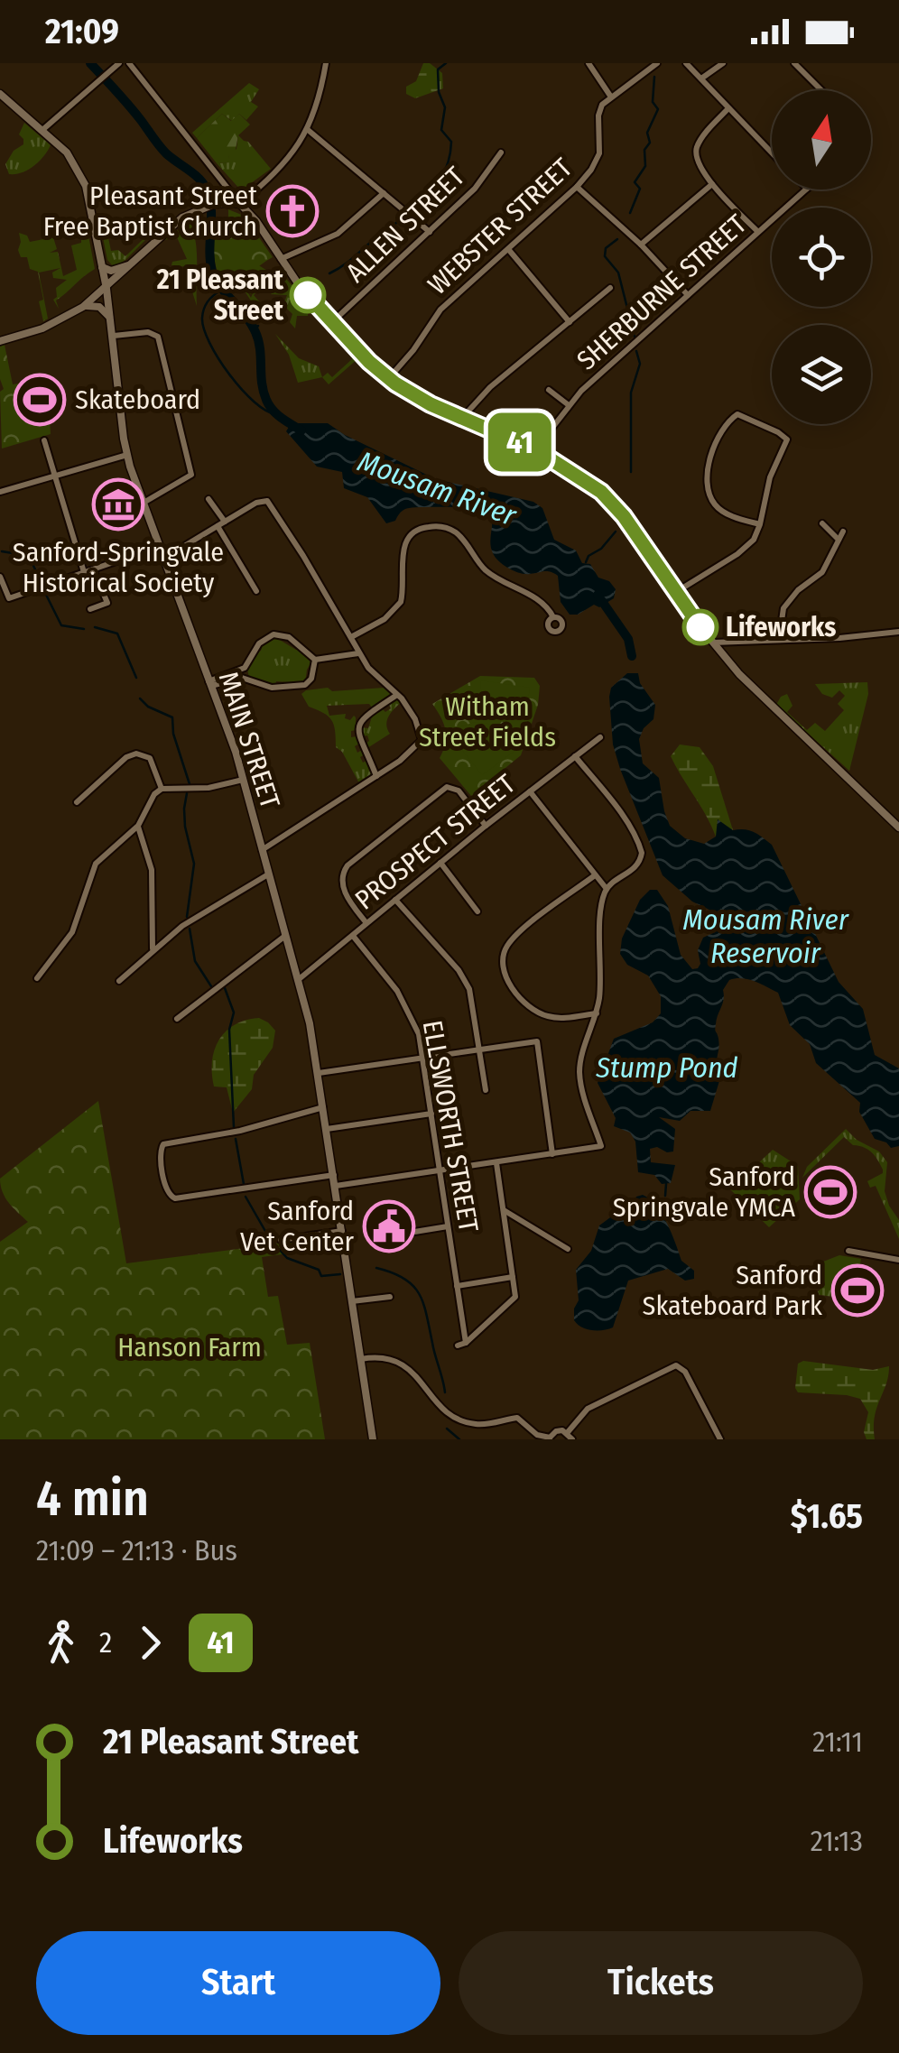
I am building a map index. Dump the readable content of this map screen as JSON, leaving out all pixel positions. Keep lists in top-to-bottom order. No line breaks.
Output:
{"streets":{"main road":["MAIN STREET"],"street":["ALLEN STREET","WEBSTER STREET","SHERBURNE STREET","PROSPECT STREET","ELLSWORTH STREET"]},"crossings":[["MAIN STREET","PROSPECT STREET"],["PROSPECT STREET","ELLSWORTH STREET"]],"water":["Mousam River","Mousam River Reservoir","Stump Pond"],"parks":["Witham Street Fields","Hanson Farm"],"places":{"church":["Pleasant Street Free Baptist Church"],"other":["21 Pleasant Street","Lifeworks"],"sports":["Skateboard","Sanford Springvale YMCA","Sanford Skateboard Park"],"museum":["Sanford-Springvale Historical Society"],"public building":["Sanford Vet Center"]},"lines":["bus line 41"],"north":"top","page":{"status":"21:09","on_map":"41","heading":["4 min","21:09 – 21:13 · Bus","$1.65"],"legs":["2","41"],"list":[{"name":"21 Pleasant Street","value":"21:11"},{"name":"Lifeworks","value":"21:13"}],"buttons":["Start","Tickets"]}}
